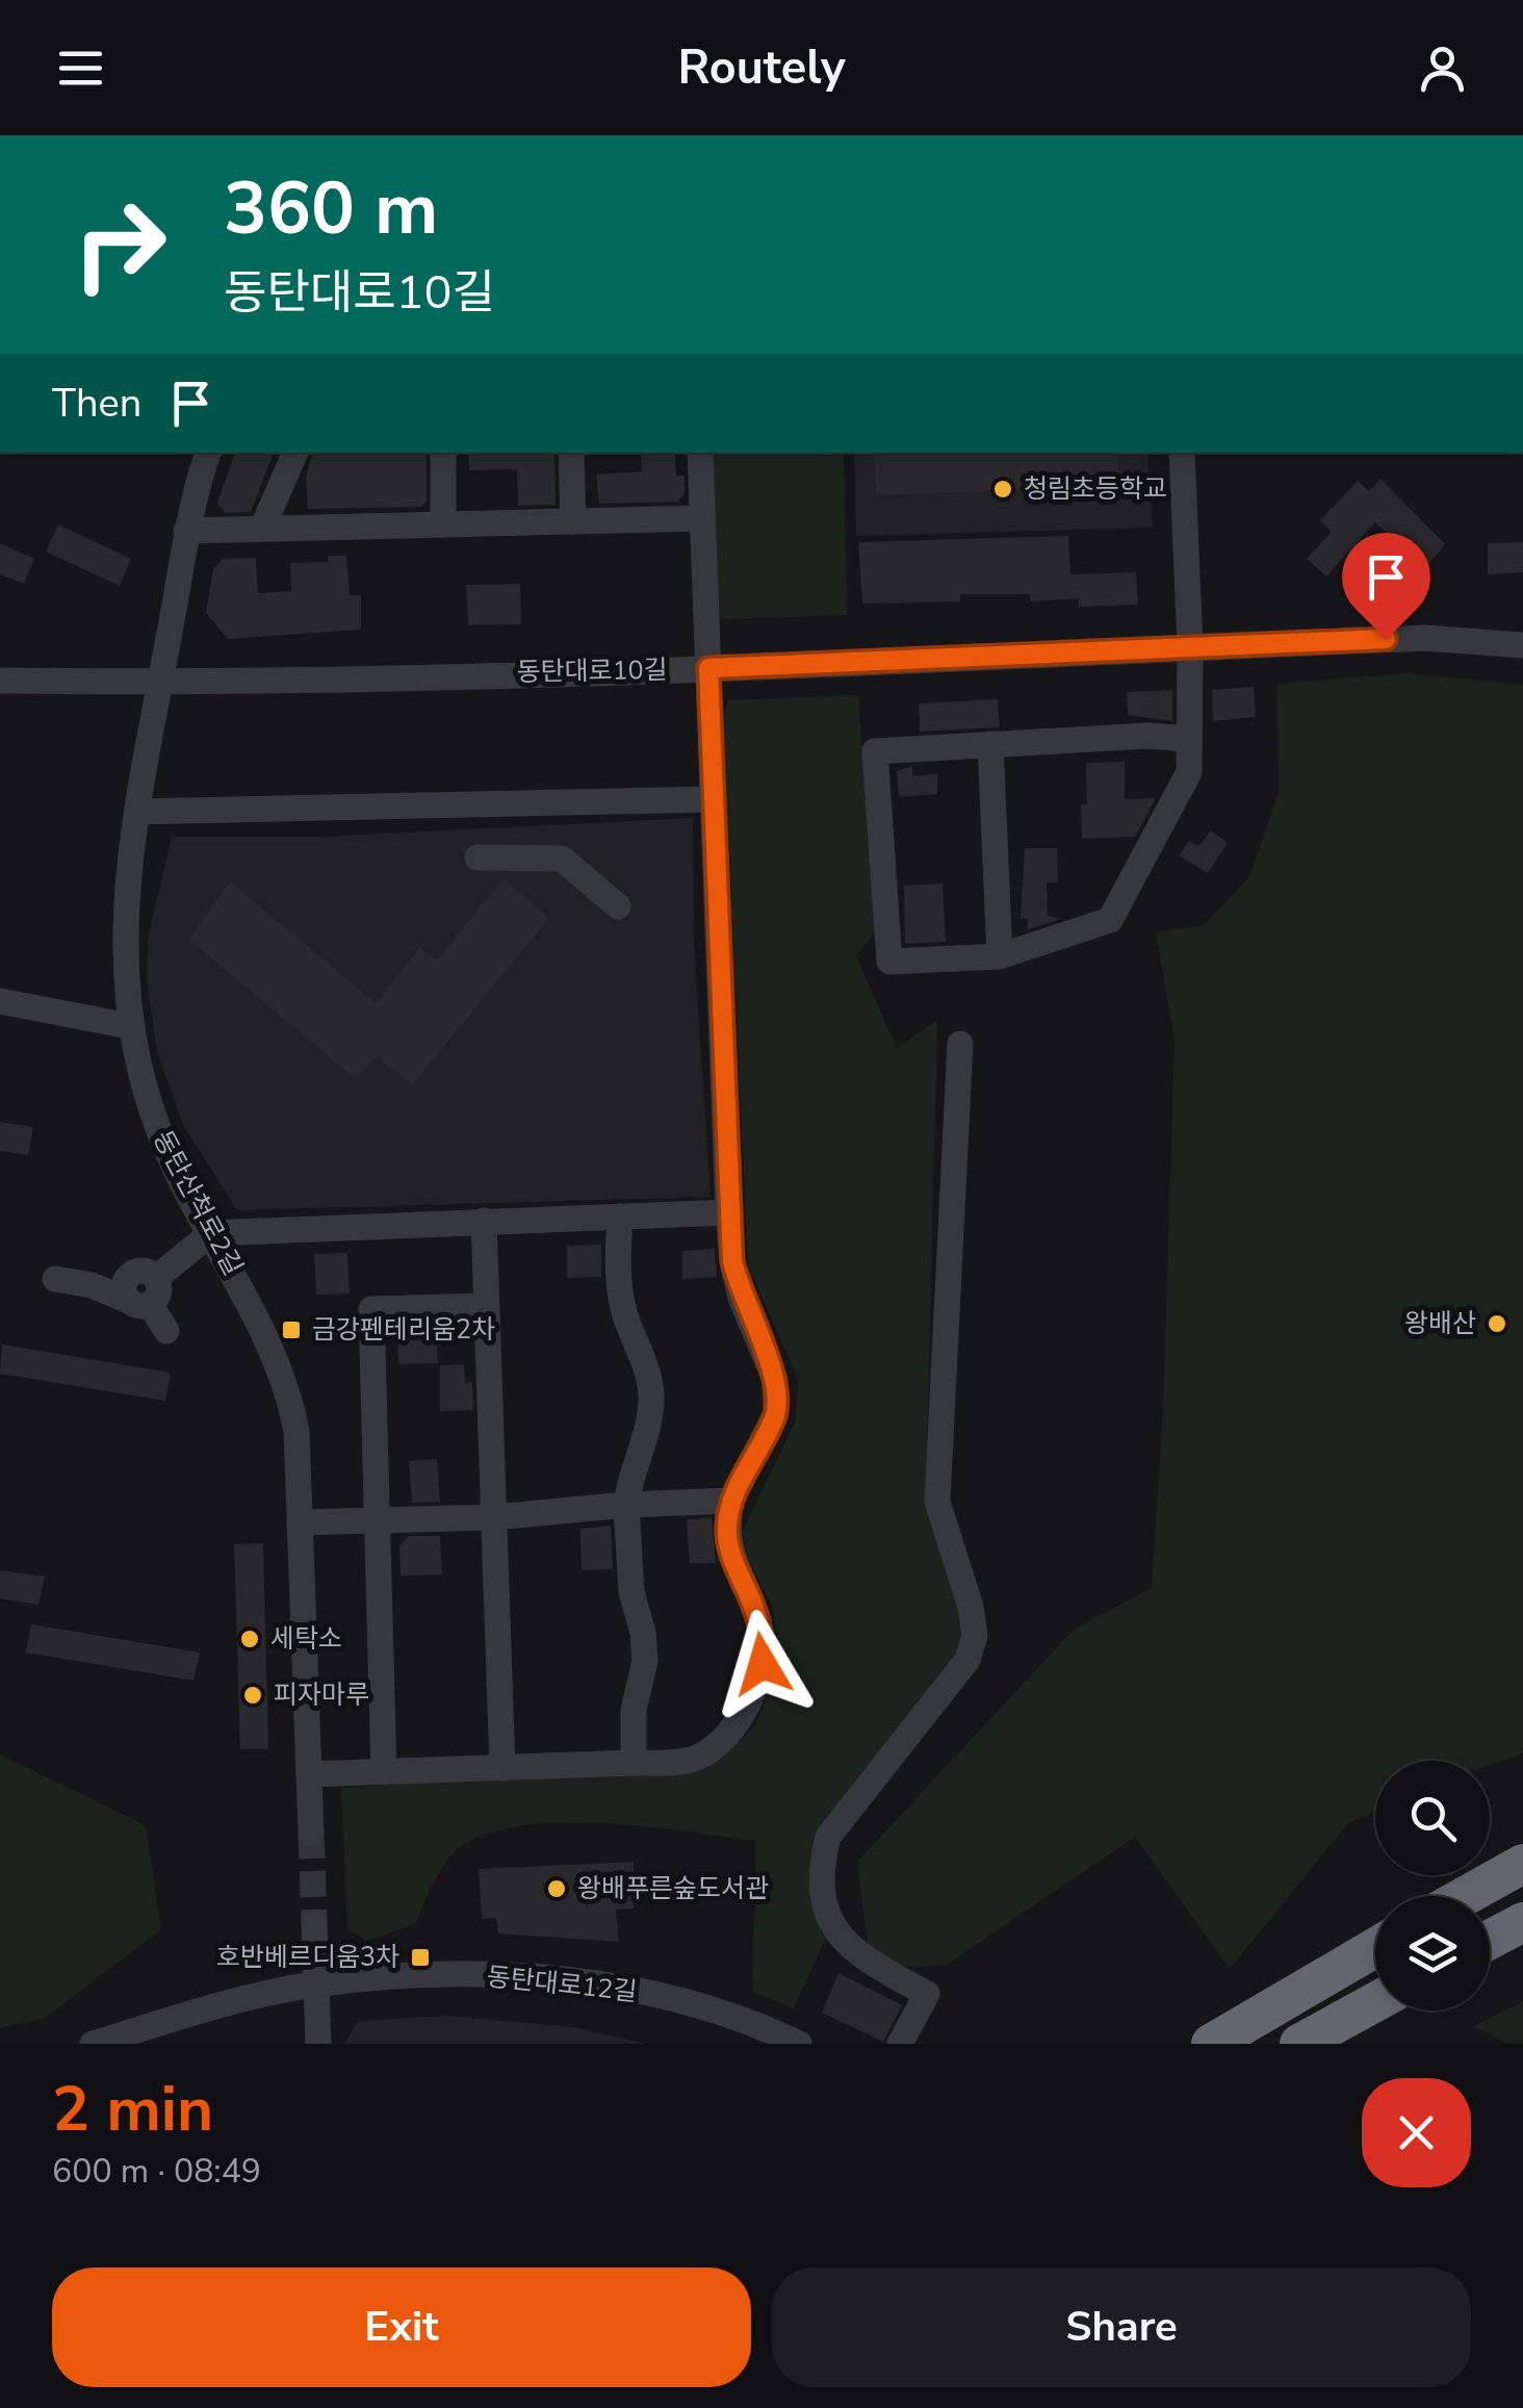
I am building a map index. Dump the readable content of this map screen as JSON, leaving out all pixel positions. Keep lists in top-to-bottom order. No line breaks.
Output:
{"streets":{"street":["동탄대로10길","동탄산척로2길","동탄대로12길"]},"crossings":[["동탄대로10길","동탄산척로2길"]],"places":{"other":["청림초등학교","왕배산","세탁소","피자마루","왕배푸른숲도서관"],"transit":["금강펜테리움2차","호반베르디움3차"]},"page":{"header":"Routely","turn":["360 m","동탄대로10길"],"then":"Then","heading":["2 min","600 m · 08:49"],"buttons":["Exit","Share"]}}
